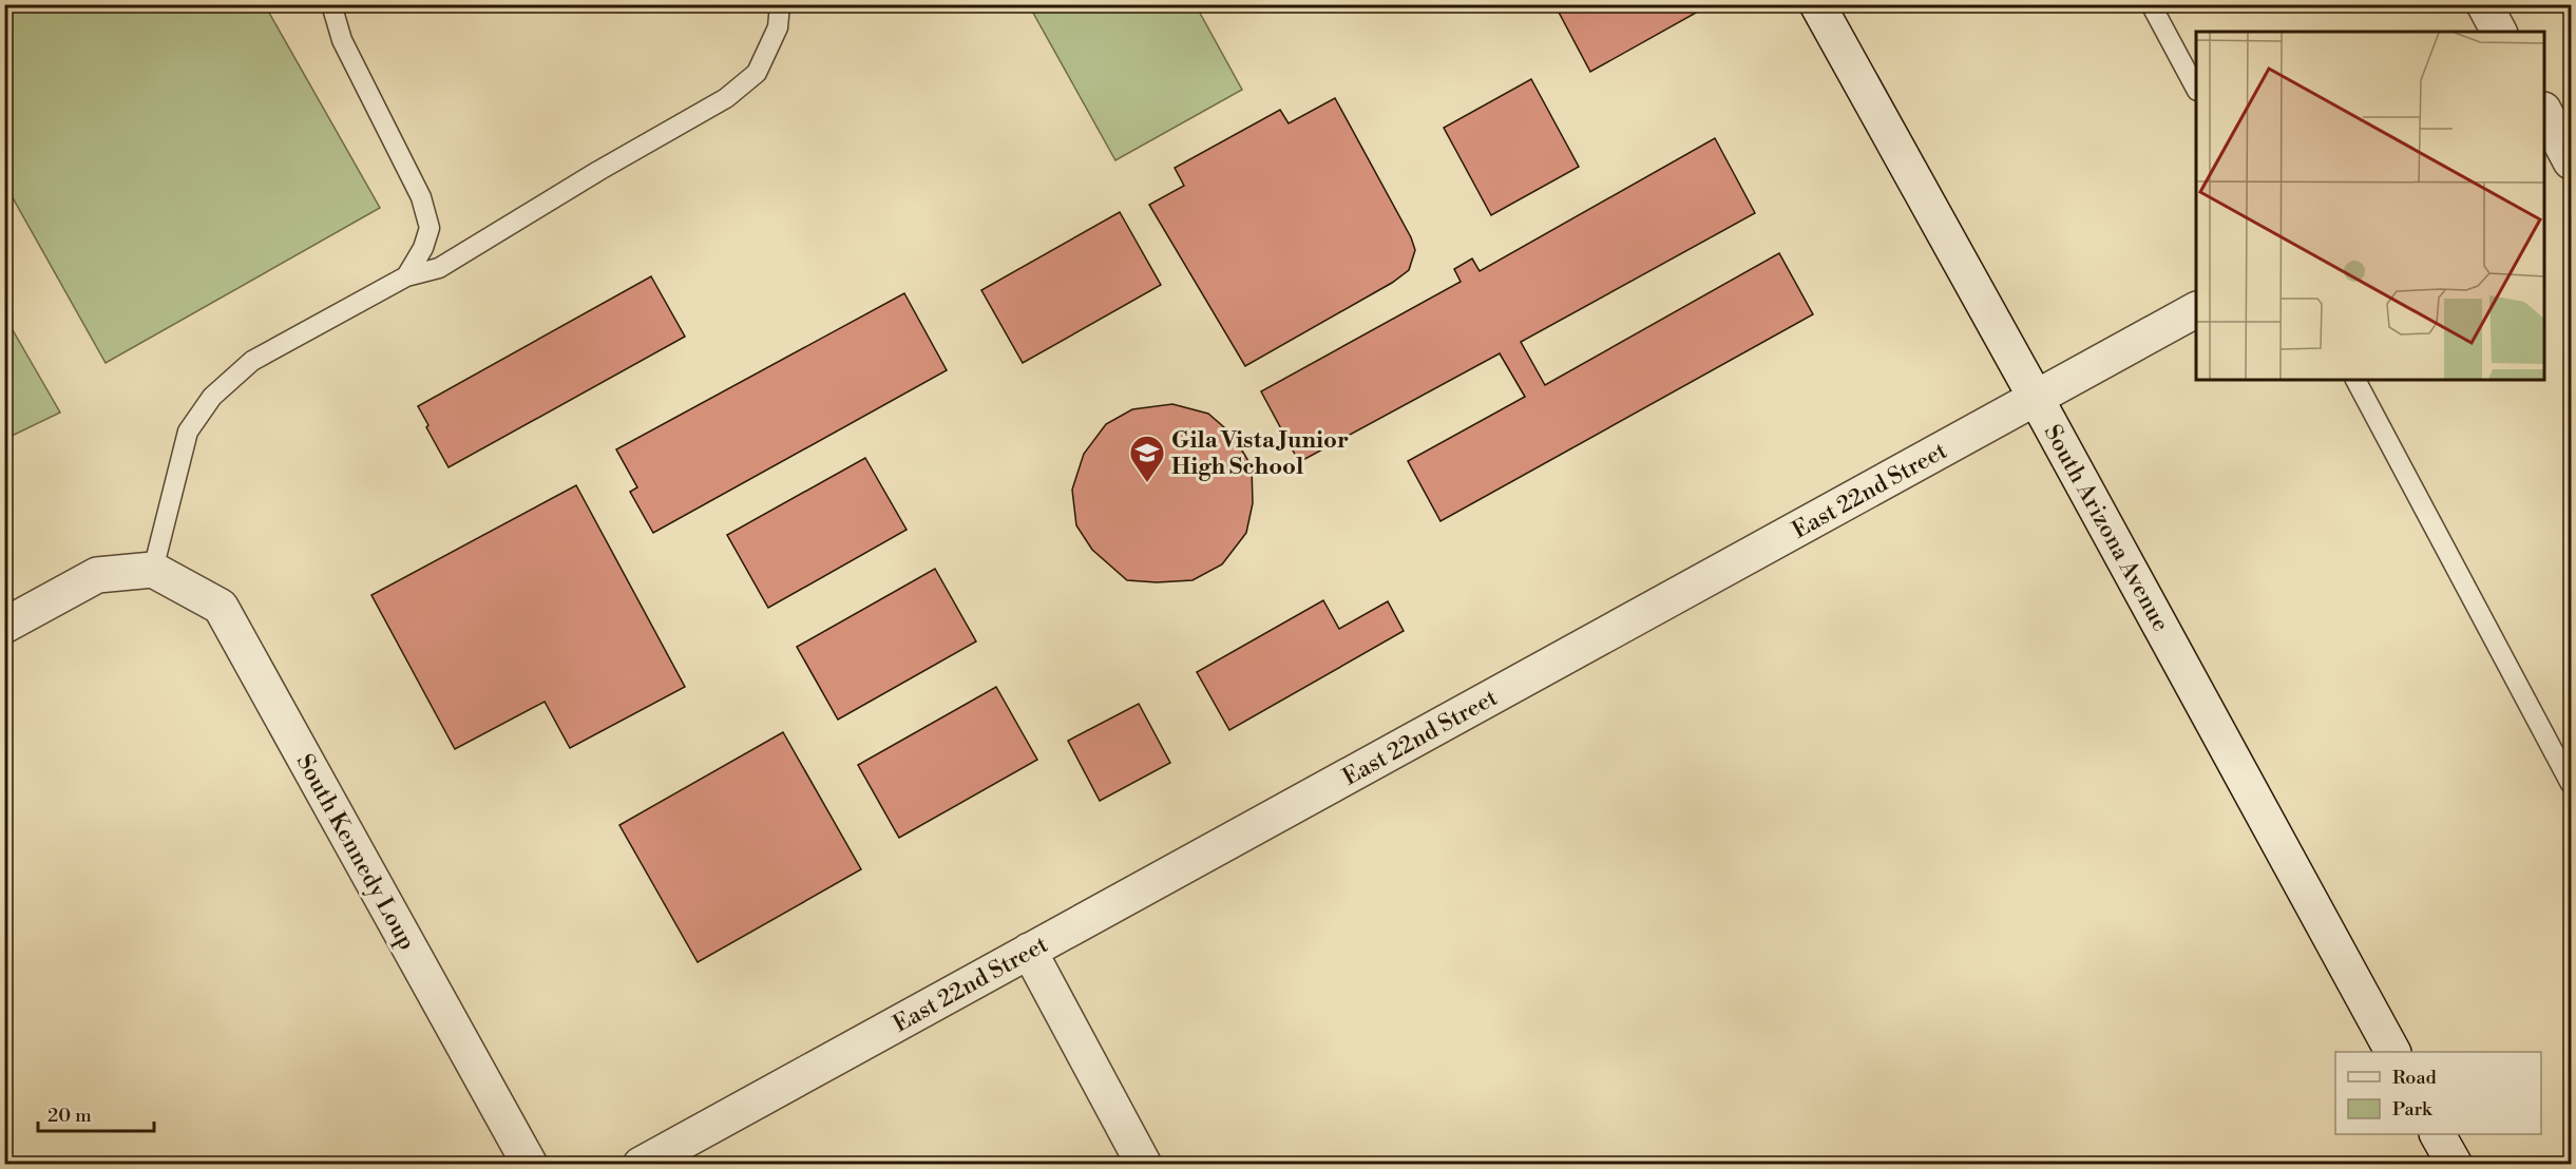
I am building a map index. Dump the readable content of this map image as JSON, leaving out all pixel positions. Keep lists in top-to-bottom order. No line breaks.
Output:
{"streets":{"street":["East 22nd Street","South Arizona Avenue","South Kennedy Loup"]},"crossings":[["East 22nd Street","South Arizona Avenue"]],"places":{"school or university":["Gila Vista Junior High School"]},"legend":["Road","Park"],"scale_bar":"20 m"}
